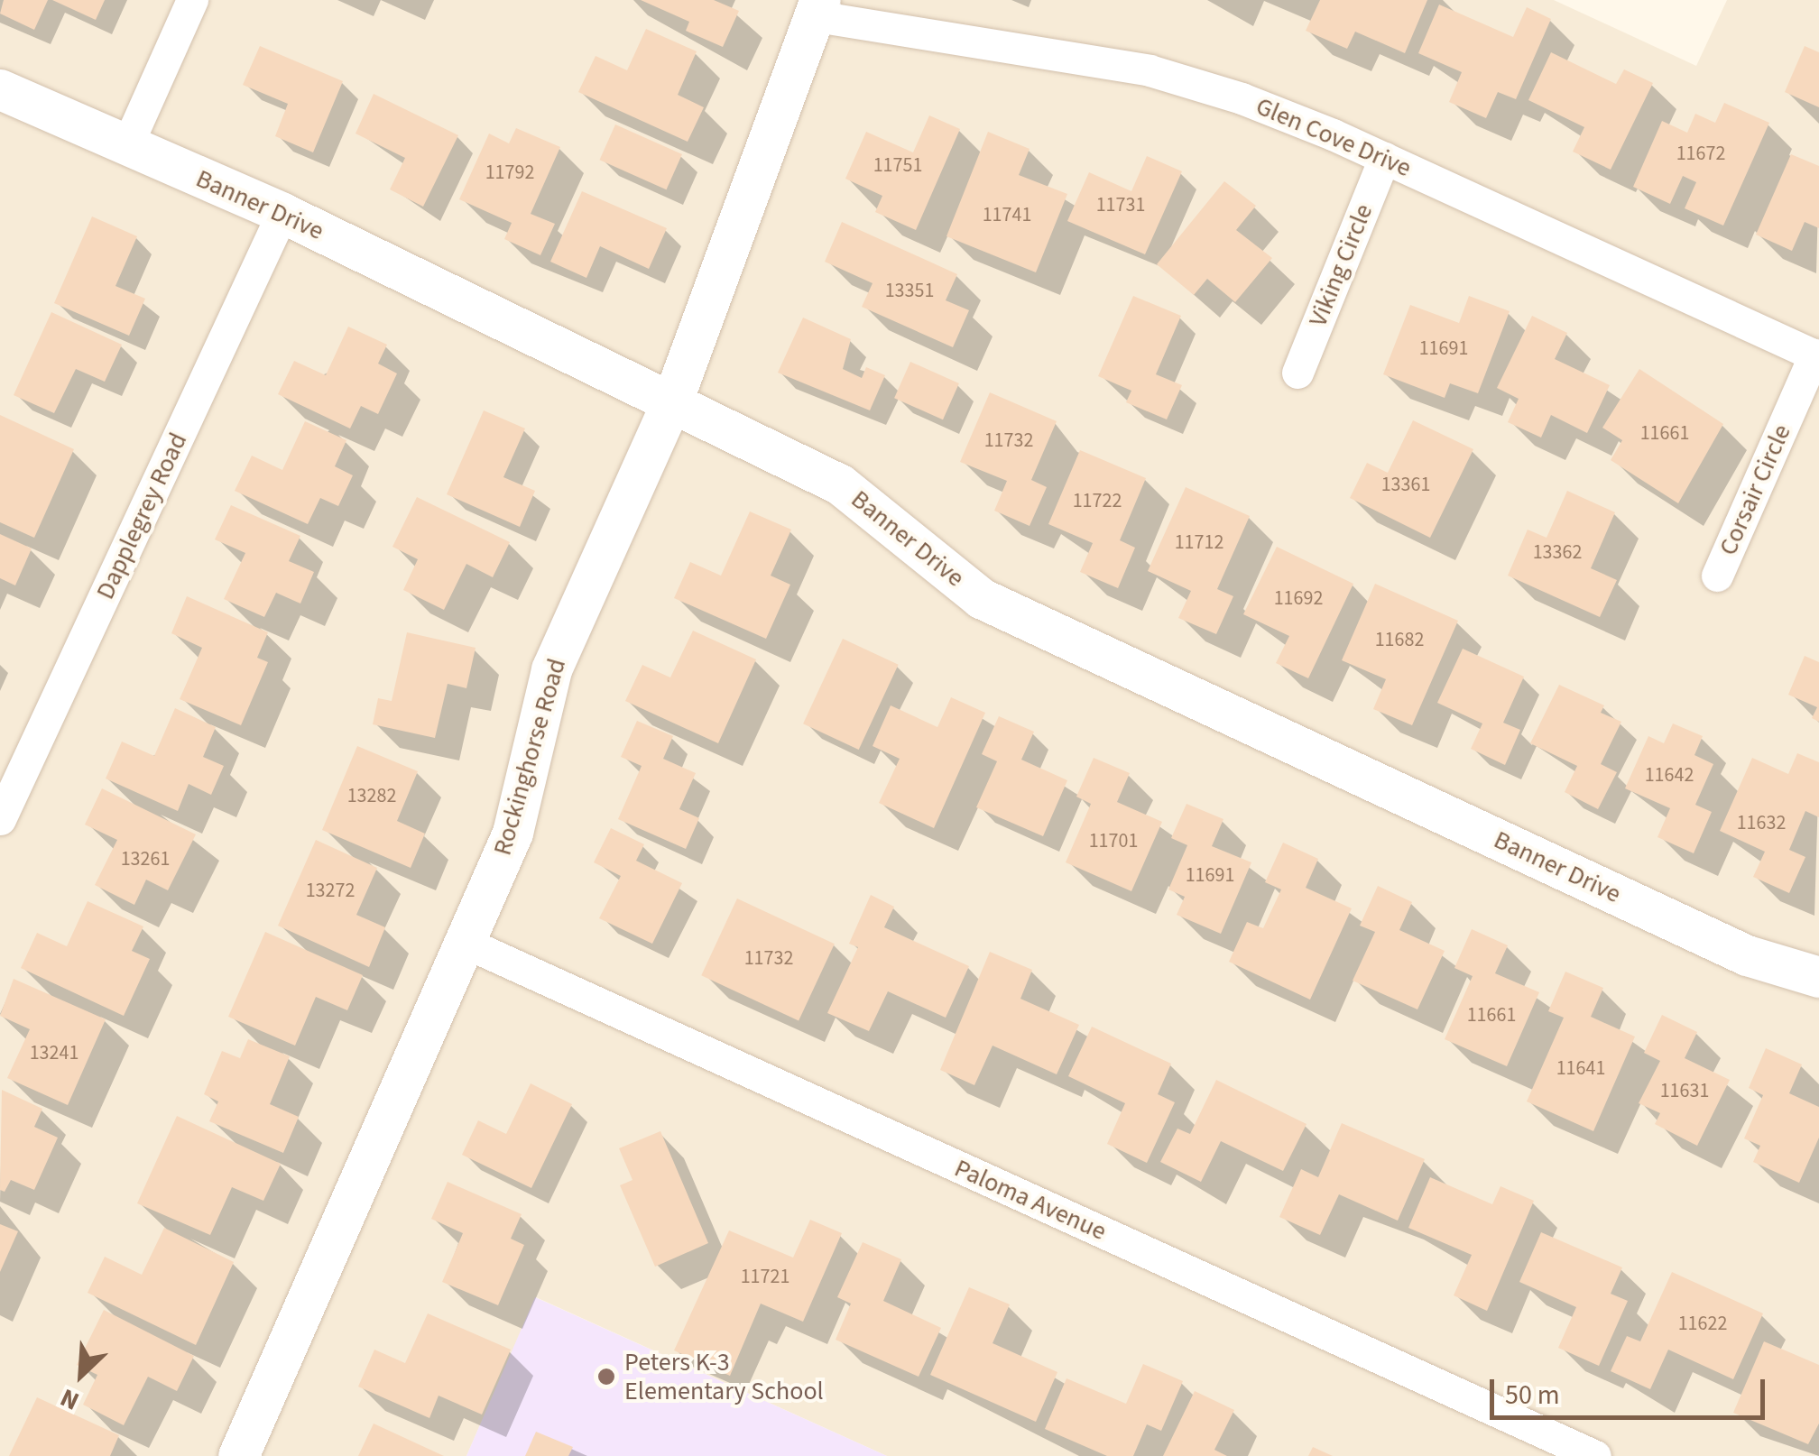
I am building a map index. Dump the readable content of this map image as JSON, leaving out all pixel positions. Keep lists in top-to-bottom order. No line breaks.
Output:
{"streets":{"street":["Glen Cove Drive","Banner Drive","Viking Circle","Corsair Circle","Dapplegrey Road","Rockinghorse Road","Paloma Avenue"]},"crossings":[["Glen Cove Drive","Viking Circle"],["Glen Cove Drive","Corsair Circle"],["Glen Cove Drive","Rockinghorse Road"],["Banner Drive","Dapplegrey Road"],["Banner Drive","Rockinghorse Road"],["Rockinghorse Road","Paloma Avenue"]],"places":["Peters K-3 Elementary School"],"house_numbers":["11672","11751","11792","11731","11741","13351","11691","11661","11732","13361","11722","11712","13362","11692","11682","11642","13282","11632","11701","13261","11691","13272","11732","11661","13241","11641","11631","11721","11622"],"scale_bar":"50 m","north":"bottom left"}
